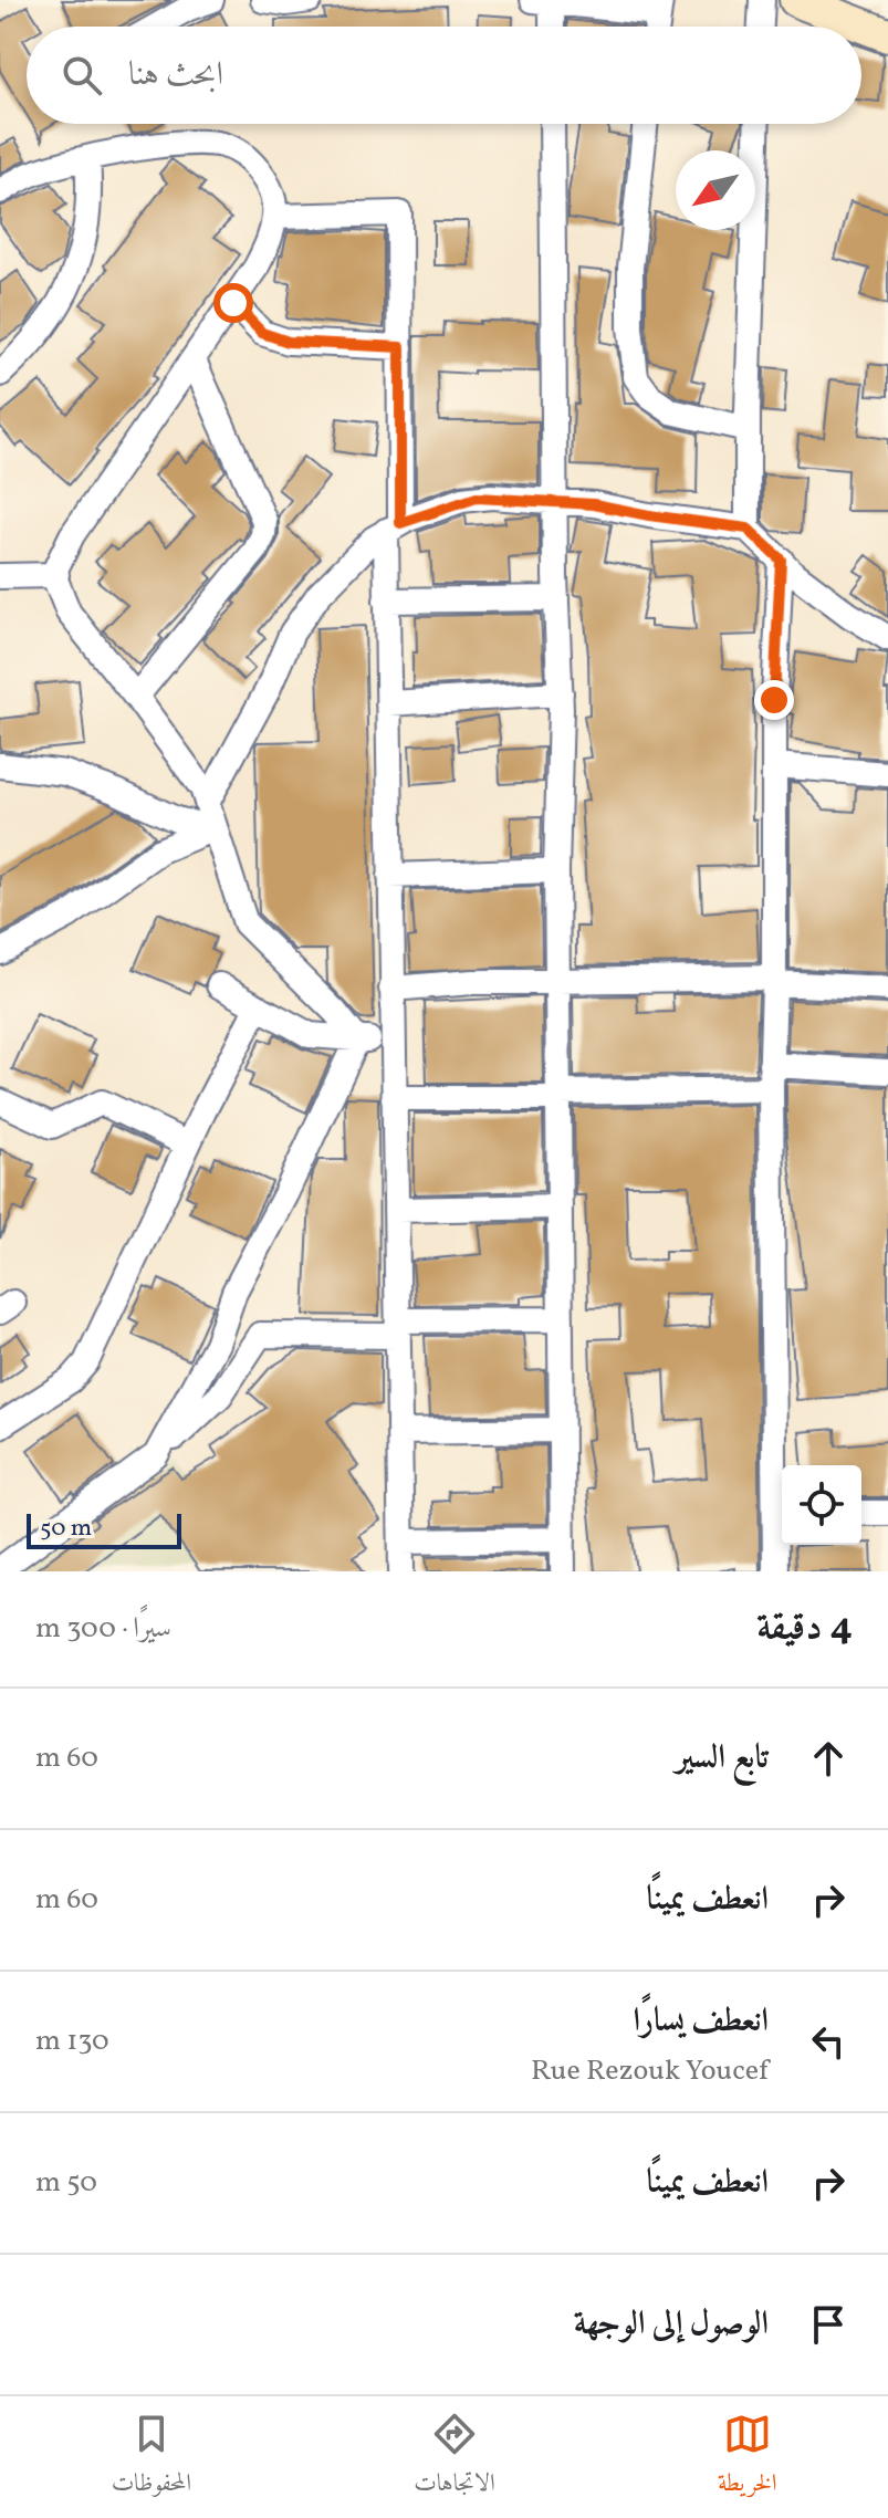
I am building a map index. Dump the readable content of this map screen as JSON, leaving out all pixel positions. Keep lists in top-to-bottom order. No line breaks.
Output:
{"scale_bar":"50 m","north":"bottom left","page":{"search":"ابحث هنا","scale":"50 m","heading":["4 دقيقة","سيرًا · 300 m"],"list":[["تابع السير","60 m"],["انعطف يمينًا","60 m"],["انعطف يسارًا","Rue Rezouk Youcef","130 m"],["انعطف يمينًا","50 m"],"الوصول إلى الوجهة"],"nav":["الخريطة","الاتجاهات","المحفوظات"]}}
